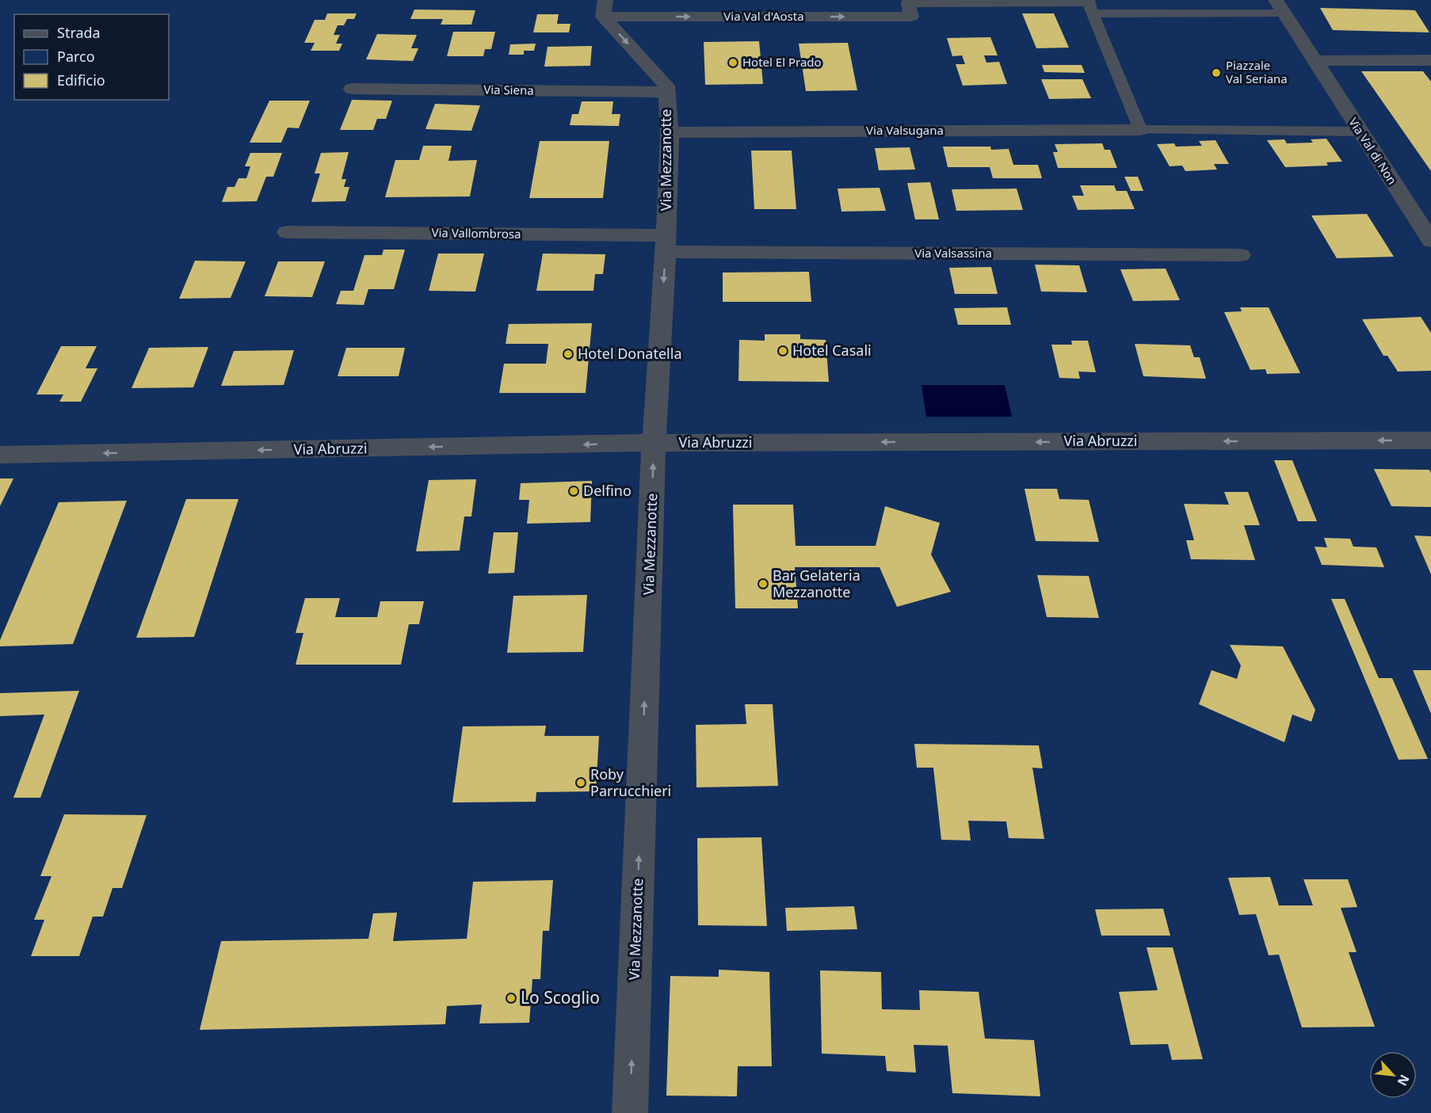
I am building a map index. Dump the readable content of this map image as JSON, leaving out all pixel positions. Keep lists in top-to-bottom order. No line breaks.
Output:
{"streets":{"street":["Via Val d'Aosta","Via Siena","Via Valsugana","Via Val di Non","Via Mezzanotte","Via Vallombrosa","Via Valsassina","Via Abruzzi"]},"crossings":[["Via Val d'Aosta","Via Mezzanotte"],["Via Siena","Via Mezzanotte"],["Via Valsugana","Via Mezzanotte"],["Via Mezzanotte","Via Vallombrosa"],["Via Mezzanotte","Via Valsassina"],["Via Mezzanotte","Via Abruzzi"],["Via Vallombrosa","Via Valsassina"]],"one_way":["Via Val d'Aosta","Via Abruzzi"],"places":["Hotel El Prado","Piazzale Val Seriana","Hotel Casali","Hotel Donatella","Delfino","Bar Gelateria Mezzanotte","Roby Parrucchieri","Lo Scoglio"],"legend":["Strada","Parco","Edificio"],"north":"bottom right"}
